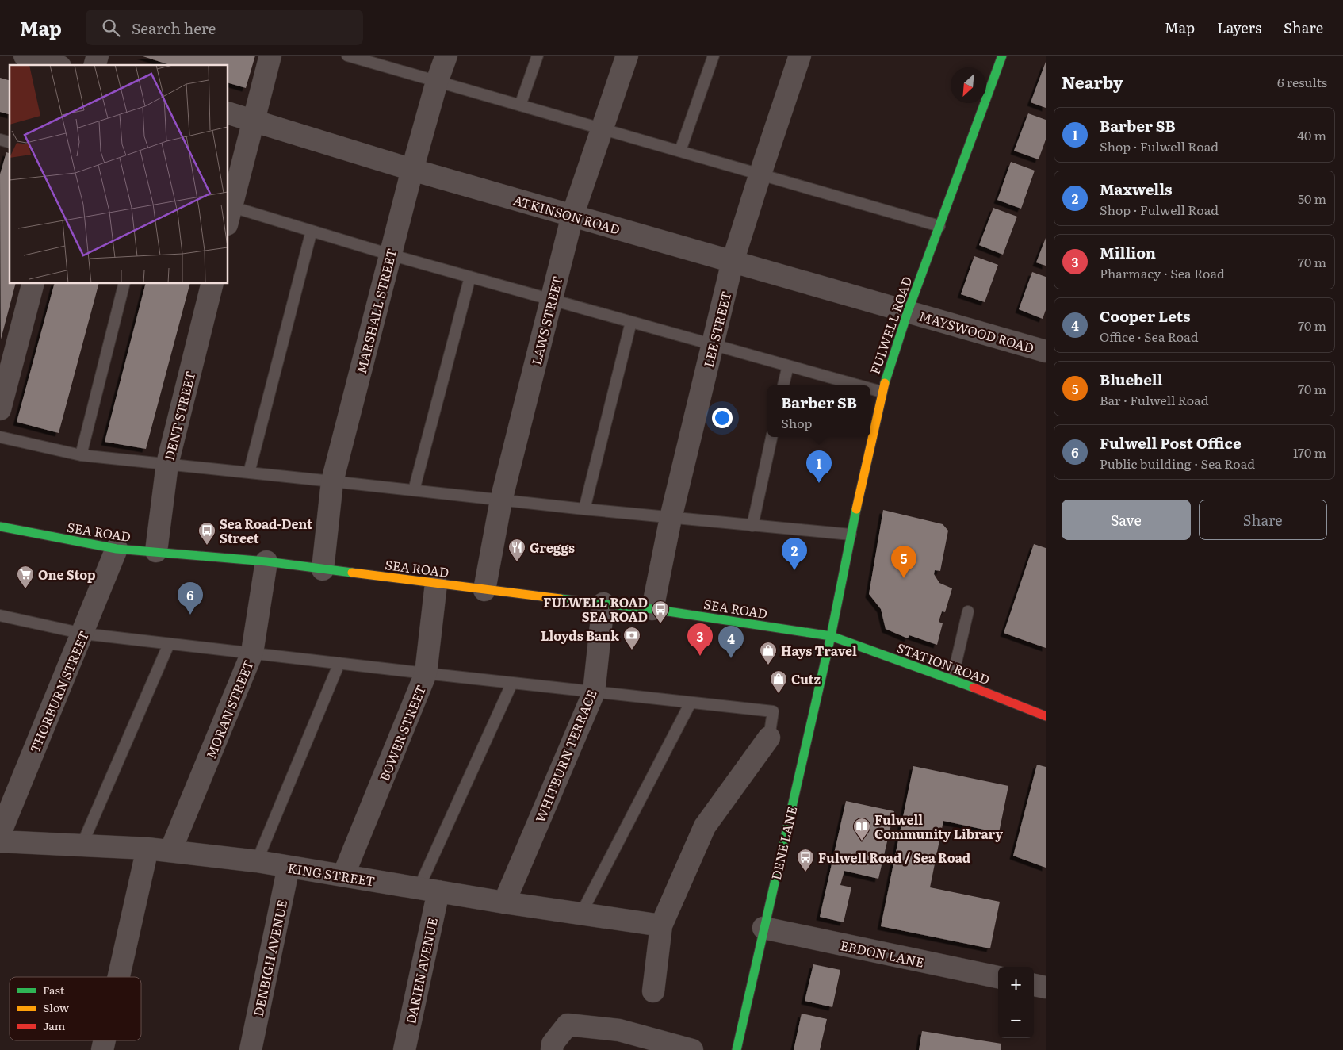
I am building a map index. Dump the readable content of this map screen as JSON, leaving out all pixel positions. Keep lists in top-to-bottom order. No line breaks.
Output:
{"streets":{"street":["ATKINSON ROAD","MARSHALL STREET","LAWS STREET","FULWELL ROAD","LEE STREET","MAYSWOOD ROAD","DENT STREET","SEA ROAD","STATION ROAD","THORBURN STREET","MORAN STREET","BOWER STREET","WHITBURN TERRACE","DENE LANE","KING STREET","EBDON LANE","DENBIGH AVENUE","DARIEN AVENUE"]},"crossings":[["ATKINSON ROAD","MARSHALL STREET"],["ATKINSON ROAD","LAWS STREET"],["ATKINSON ROAD","FULWELL ROAD"],["ATKINSON ROAD","LEE STREET"],["ATKINSON ROAD","MAYSWOOD ROAD"],["MARSHALL STREET","SEA ROAD"],["LAWS STREET","SEA ROAD"],["FULWELL ROAD","MAYSWOOD ROAD"],["FULWELL ROAD","SEA ROAD"],["FULWELL ROAD","STATION ROAD"],["FULWELL ROAD","DENE LANE"],["LEE STREET","SEA ROAD"],["DENT STREET","SEA ROAD"],["SEA ROAD","STATION ROAD"],["SEA ROAD","THORBURN STREET"],["SEA ROAD","MORAN STREET"],["SEA ROAD","BOWER STREET"],["SEA ROAD","WHITBURN TERRACE"],["SEA ROAD","DENE LANE"],["STATION ROAD","DENE LANE"],["MORAN STREET","KING STREET"],["BOWER STREET","KING STREET"],["WHITBURN TERRACE","KING STREET"],["DENE LANE","EBDON LANE"],["KING STREET","DENBIGH AVENUE"],["KING STREET","DARIEN AVENUE"]],"places":{"bus stop":["Sea Road-Dent Street","FULWELL ROAD SEA ROAD","Fulwell Road / Sea Road"],"restaurant":["Greggs"],"supermarket":["One Stop"],"bank":["Lloyds Bank"],"shop":["Hays Travel","Cutz"],"library":["Fulwell Community Library"]},"legend":["Fast","Slow","Jam"],"north":"bottom left","page":{"header":"Map","search":"Search here","nav":["Map","Layers","Share"],"heading":["Nearby","6 results"],"list":[{"mark":"1","name":"Barber SB","note":"Shop · Fulwell Road","value":"40 m"},{"mark":"2","name":"Maxwells","note":"Shop · Fulwell Road","value":"50 m"},{"mark":"3","name":"Million","note":"Pharmacy · Sea Road","value":"70 m"},{"mark":"4","name":"Cooper Lets","note":"Office · Sea Road","value":"70 m"},{"mark":"5","name":"Bluebell","note":"Bar · Fulwell Road","value":"70 m"},{"mark":"6","name":"Fulwell Post Office","note":"Public building · Sea Road","value":"170 m"}],"popup":["Barber SB","Shop"],"pins":["1","2","5","6","3","4"],"buttons":["Save","Share"],"map_buttons":["+","−"]}}
